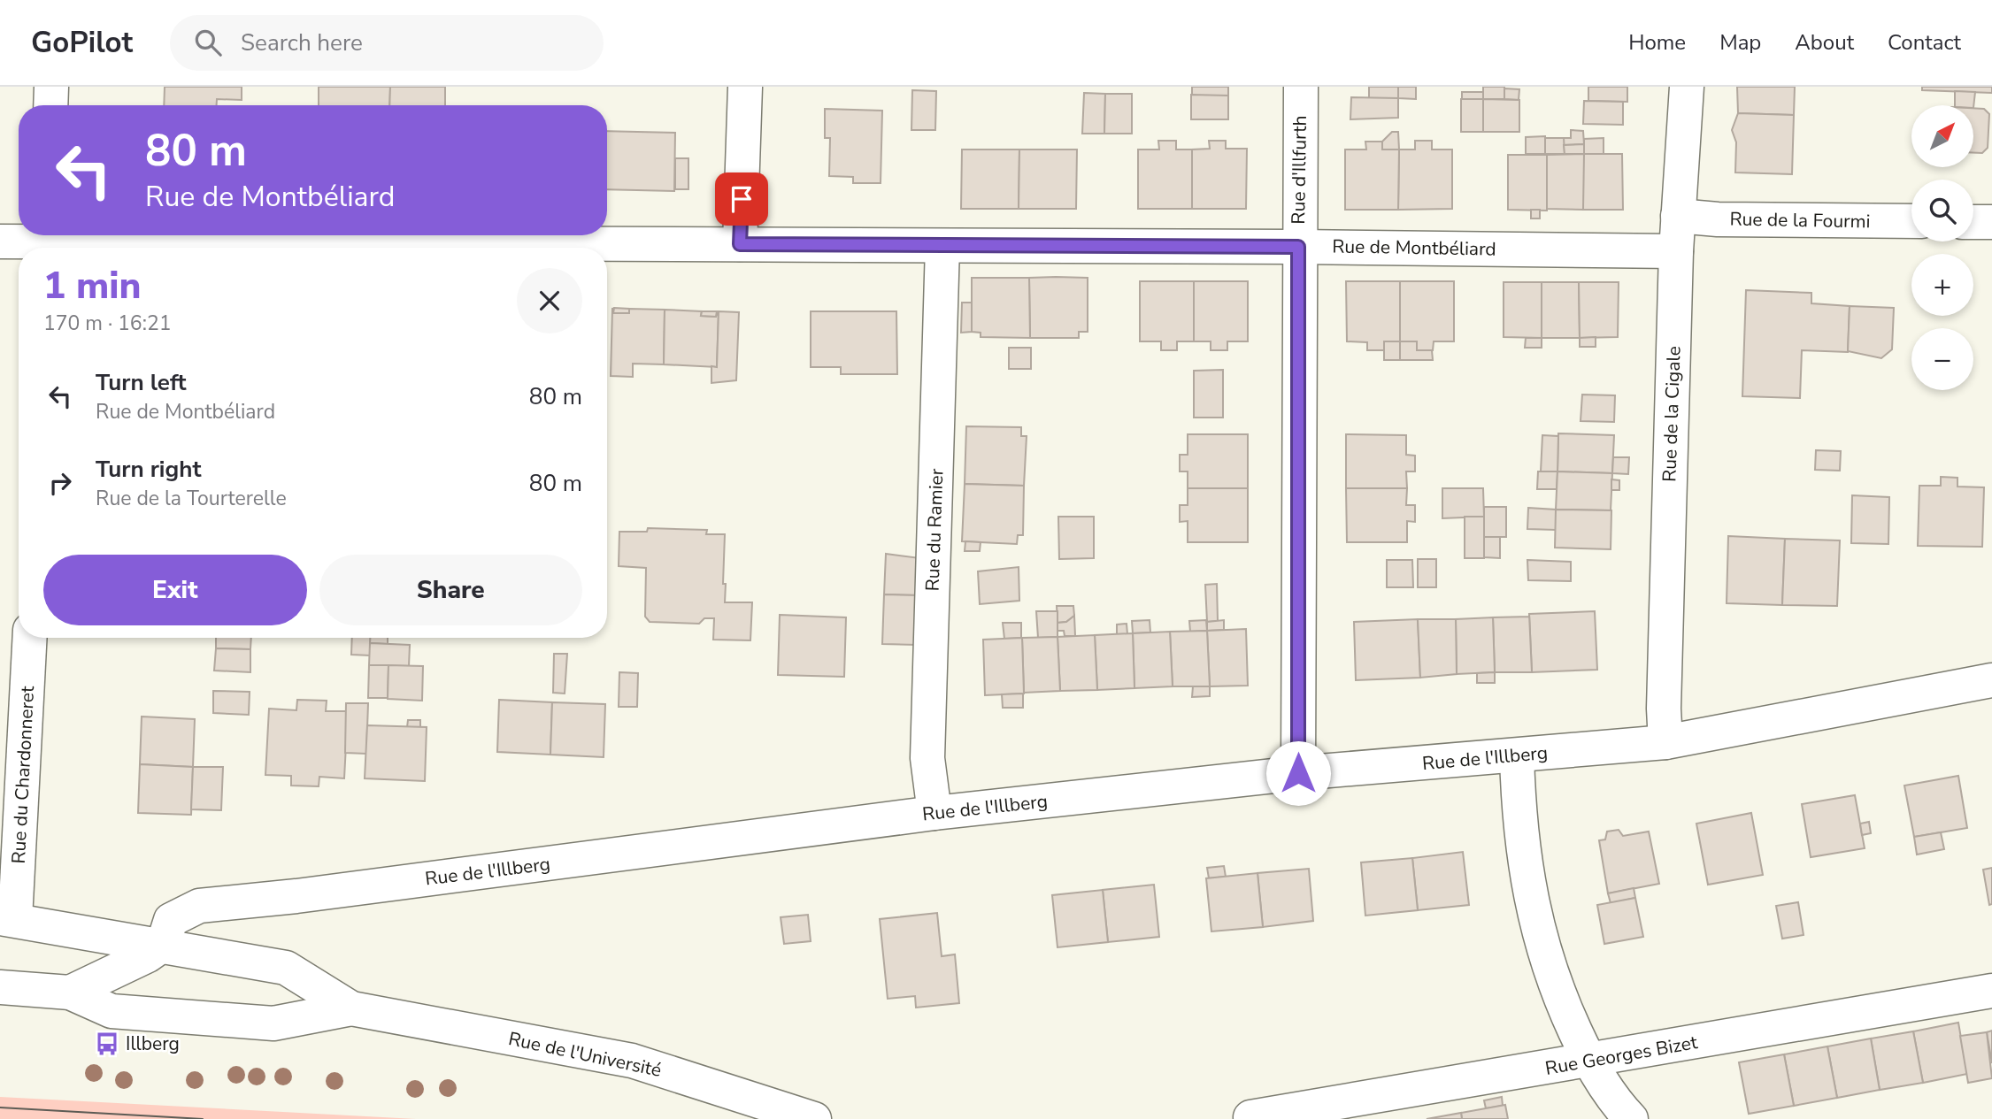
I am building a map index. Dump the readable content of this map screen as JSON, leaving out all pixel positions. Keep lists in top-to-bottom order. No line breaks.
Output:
{"streets":{"street":["Rue d'Illfurth","Rue de la Fourmi","Rue de Montbéliard","Rue de la Cigale","Rue du Ramier","Rue de l'Illberg","Rue du Chardonneret","Rue de l'Université","Rue Georges Bizet"]},"crossings":[["Rue d'Illfurth","Rue de Montbéliard"],["Rue d'Illfurth","Rue de l'Illberg"],["Rue de la Fourmi","Rue de la Cigale"],["Rue de Montbéliard","Rue de la Cigale"],["Rue de Montbéliard","Rue du Ramier"],["Rue de la Cigale","Rue de l'Illberg"],["Rue du Ramier","Rue de l'Illberg"],["Rue de l'Illberg","Rue de l'Université"]],"places":{"bus stop":["Illberg"]},"north":"top right","page":{"header":"GoPilot","search":"Search here","nav":["Home","Map","About","Contact"],"map_buttons":["+","−"],"turn":["80 m","Rue de Montbéliard"],"heading":["1 min","170 m · 16:21"],"list":[{"name":"Turn left","note":"Rue de Montbéliard","value":"80 m"},{"name":"Turn right","note":"Rue de la Tourterelle","value":"80 m"}],"buttons":["Exit","Share"]}}
